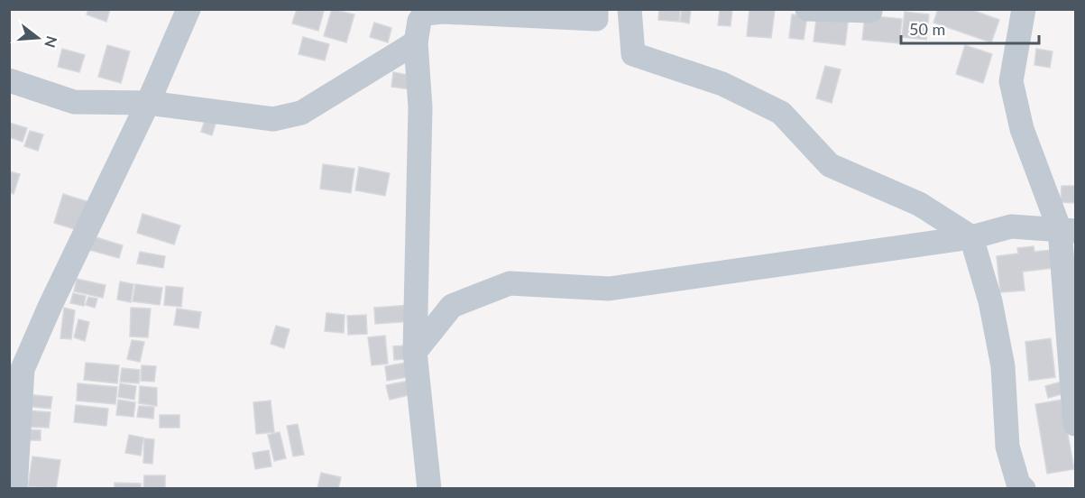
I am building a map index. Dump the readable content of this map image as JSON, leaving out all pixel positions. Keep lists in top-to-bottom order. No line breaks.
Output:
{"scale_bar":"50 m","north":"right"}
